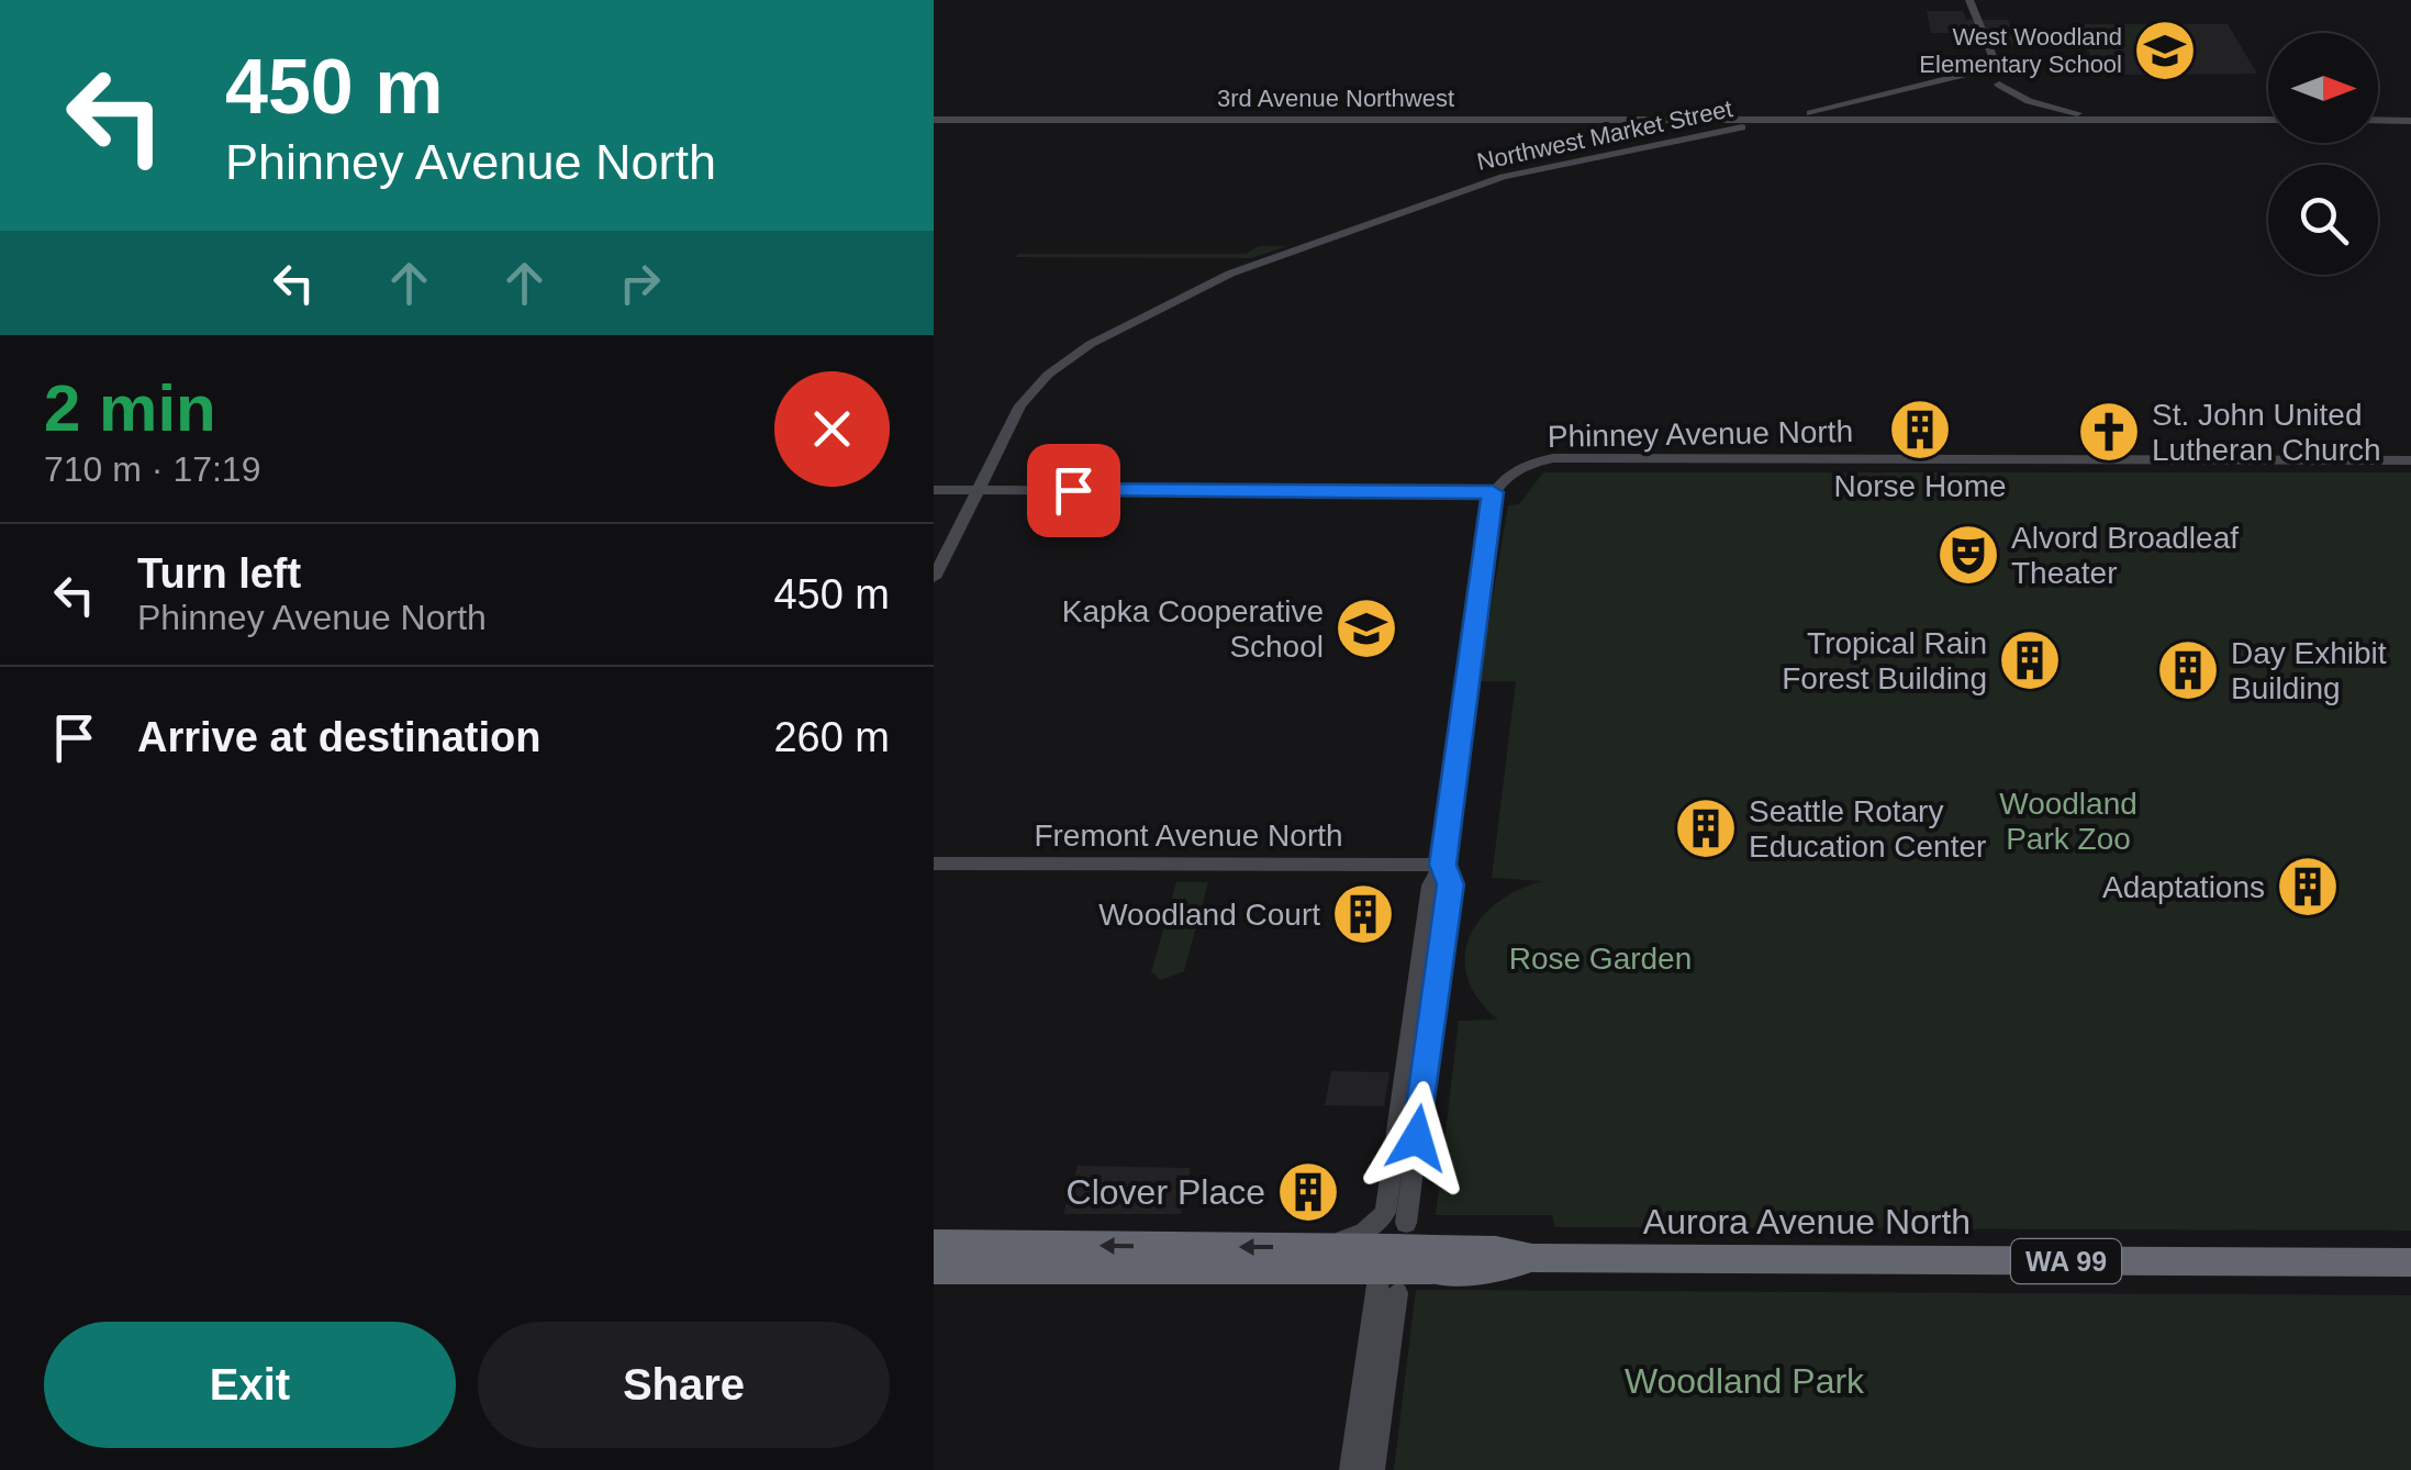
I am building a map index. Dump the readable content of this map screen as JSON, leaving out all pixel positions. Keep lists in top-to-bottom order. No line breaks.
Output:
{"streets":{"highway":["Aurora Avenue North","WA 99"],"street":["3rd Avenue Northwest","Northwest Market Street","Phinney Avenue North","Fremont Avenue North"]},"crossings":[["3rd Avenue Northwest","Northwest Market Street"]],"parks":["Woodland Park Zoo","Rose Garden","Woodland Park"],"places":{"school or university":["West Woodland Elementary School","Kapka Cooperative School"],"building":["Norse Home","Tropical Rain Forest Building","Day Exhibit Building","Seattle Rotary Education Center","Adaptations","Woodland Court","Clover Place"],"church":["St. John United Lutheran Church"],"theatre":["Alvord Broadleaf Theater"]},"north":"right","page":{"turn":["450 m","Phinney Avenue North"],"heading":["2 min","710 m · 17:19"],"list":[{"name":"Turn left","note":"Phinney Avenue North","value":"450 m"},{"name":"Arrive at destination","value":"260 m"}],"buttons":["Exit","Share"]}}
